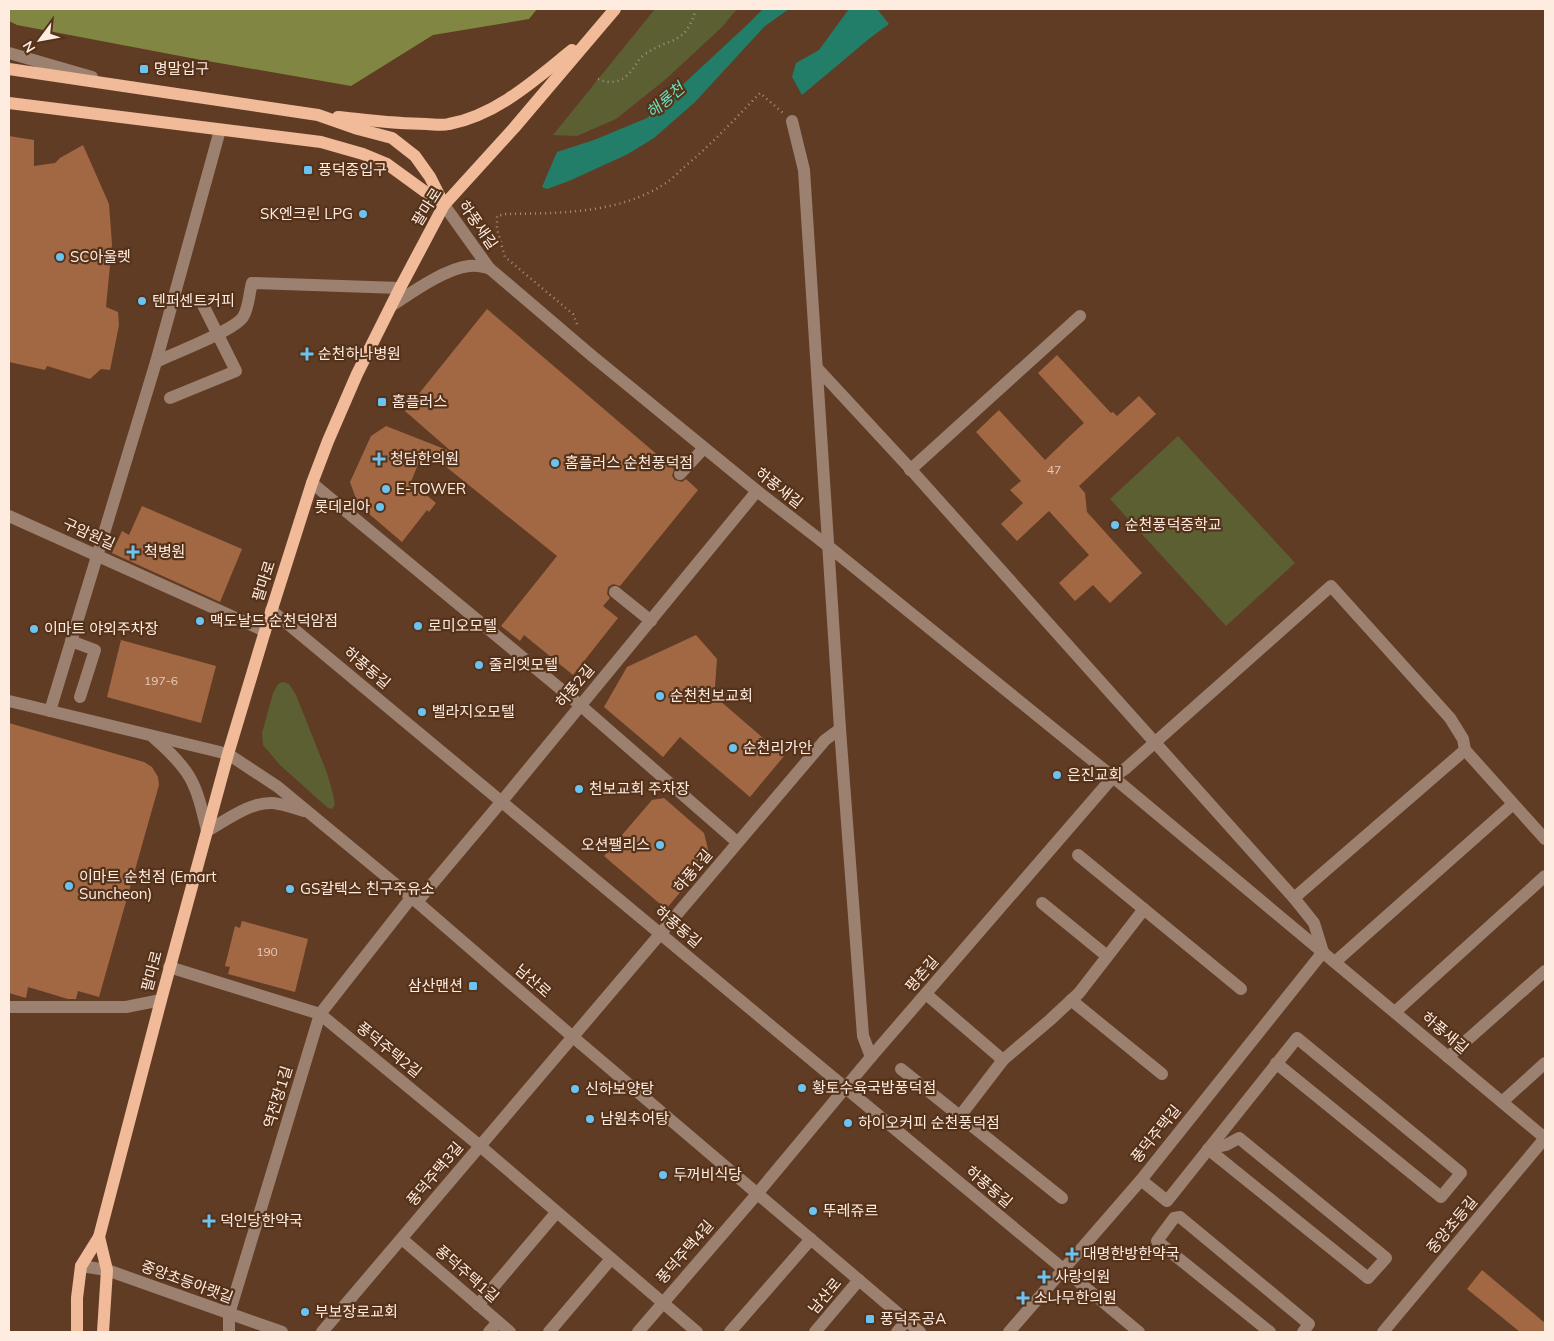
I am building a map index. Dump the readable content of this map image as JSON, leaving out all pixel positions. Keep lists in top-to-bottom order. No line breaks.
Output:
{"streets":{"main road":["팔마로"],"street":["하풍새길","구암원길","하풍동길","하풍2길","하풍1길","평촌길","남산로","풍덕주택2길","역전장1길","풍덕주택길","풍덕주택3길","중앙초등길","풍덕주택4길","풍덕주택1길","중앙초등아랫길"]},"crossings":[["팔마로","하풍새길"],["팔마로","구암원길"],["팔마로","하풍동길"],["팔마로","남산로"],["팔마로","풍덕주택2길"],["팔마로","중앙초등아랫길"],["하풍새길","하풍2길"],["하풍새길","평촌길"],["하풍새길","풍덕주택길"],["하풍새길","중앙초등길"],["하풍동길","하풍2길"],["하풍동길","하풍1길"],["하풍동길","평촌길"],["하풍동길","풍덕주택길"],["하풍2길","남산로"],["하풍2길","역전장1길"],["하풍1길","남산로"],["하풍1길","풍덕주택3길"],["평촌길","남산로"],["평촌길","풍덕주택4길"],["남산로","역전장1길"],["남산로","풍덕주택3길"],["남산로","풍덕주택4길"],["풍덕주택2길","역전장1길"],["풍덕주택2길","풍덕주택3길"],["풍덕주택2길","풍덕주택4길"],["역전장1길","중앙초등아랫길"],["풍덕주택3길","풍덕주택1길"]],"water":["해룡천"],"places":{"transit":["명말입구","풍덕중입구","홈플러스","삼산맨션","풍덕주공A"],"other":["SK엔크린 LPG","SC아울렛","텐퍼센트커피","홈플러스 순천풍덕점","E-TOWER","롯데리아","순천풍덕중학교","맥도날드 순천덕암점","로미오모텔","이마트 야외주차장","줄리엣모텔","순천천보교회","벨라지오모텔","순천리가안","은진교회","천보교회 주차장","오션팰리스","이마트 순천점 (Emart Suncheon)","GS칼텍스 친구주유소","황토수육국밥풍덕점","신하보양탕","남원추어탕","하이오커피 순천풍덕점","두꺼비식당","뚜레쥬르","부보장로교회"],"health":["순천하나병원","청담한의원","척병원","덕인당한약국","대명한방한약국","사랑의원","소나무한의원"]},"house_numbers":["47","197-6","190"],"north":"bottom left"}
